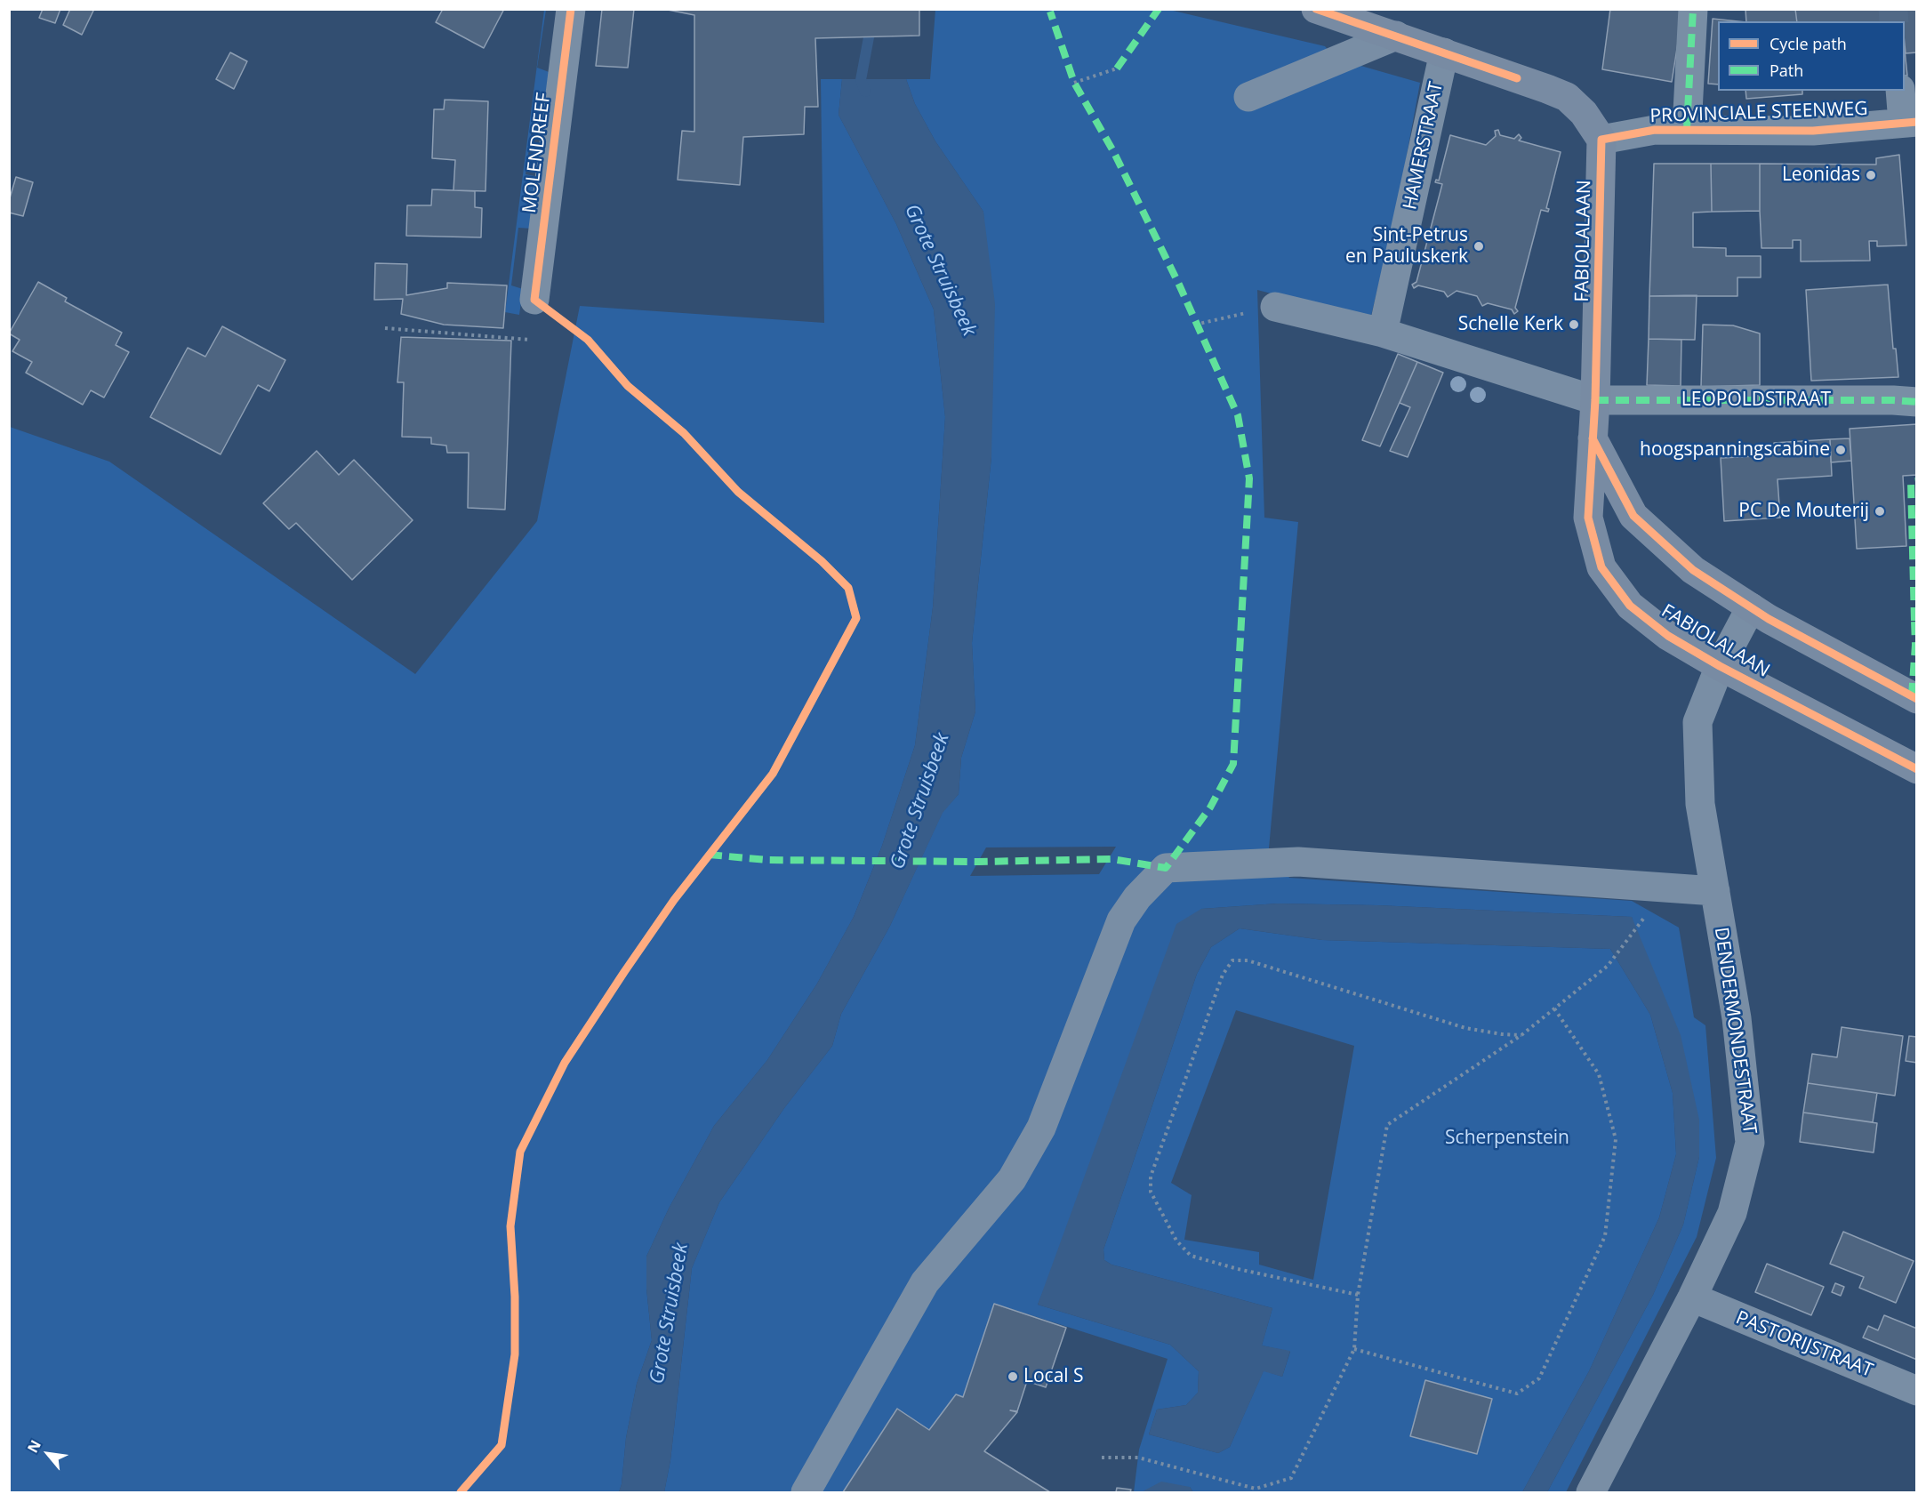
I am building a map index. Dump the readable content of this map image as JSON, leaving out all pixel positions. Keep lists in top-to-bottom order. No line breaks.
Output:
{"streets":{"main road":["FABIOLALAAN"],"street":["PROVINCIALE STEENWEG","HAMERSTRAAT","MOLENDREEF","LEOPOLDSTRAAT","DENDERMONDESTRAAT","PASTORIJSTRAAT"]},"crossings":[["PROVINCIALE STEENWEG","FABIOLALAAN"],["FABIOLALAAN","LEOPOLDSTRAAT"],["FABIOLALAAN","DENDERMONDESTRAAT"],["DENDERMONDESTRAAT","PASTORIJSTRAAT"]],"water":["Grote Struisbeek"],"parks":["Scherpenstein"],"places":["Leonidas","Sint-Petrus en Pauluskerk","Schelle Kerk","hoogspanningscabine","PC De Mouterij","Local S"],"legend":["Cycle path","Path"],"north":"top left"}
